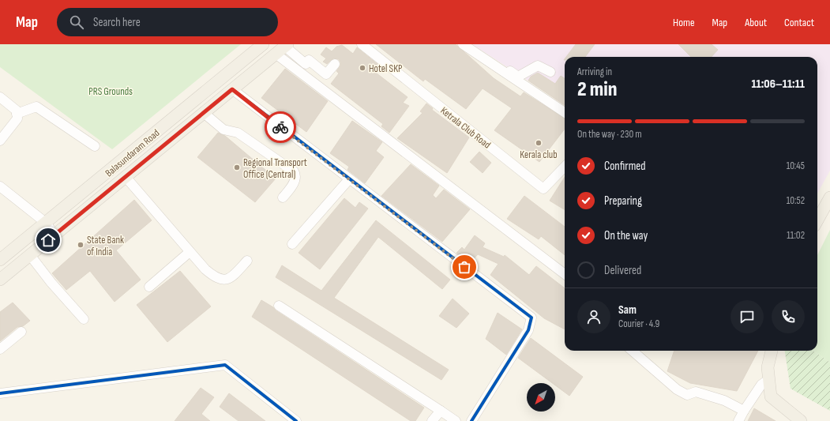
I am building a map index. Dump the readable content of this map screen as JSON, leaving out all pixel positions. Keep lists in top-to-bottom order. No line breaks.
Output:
{"streets":{"main road":["Balasundaram Road"],"street":["Ketrala Club Road"]},"parks":["PRS Grounds"],"places":["Hotel SKP","Kerala club","Regional Transport Office (Central)","State Bank of India"],"north":"bottom left","page":{"header":"Map","search":"Search here","nav":["Home","Map","About","Contact"],"heading":["2 min","Arriving in","11:06–11:11"],"panel":["Sam","Courier · 4.9"],"bar":"On the way · 230 m","list":[["Confirmed","10:45"],["Preparing","10:52"],["On the way","11:02"],"Delivered"]}}
